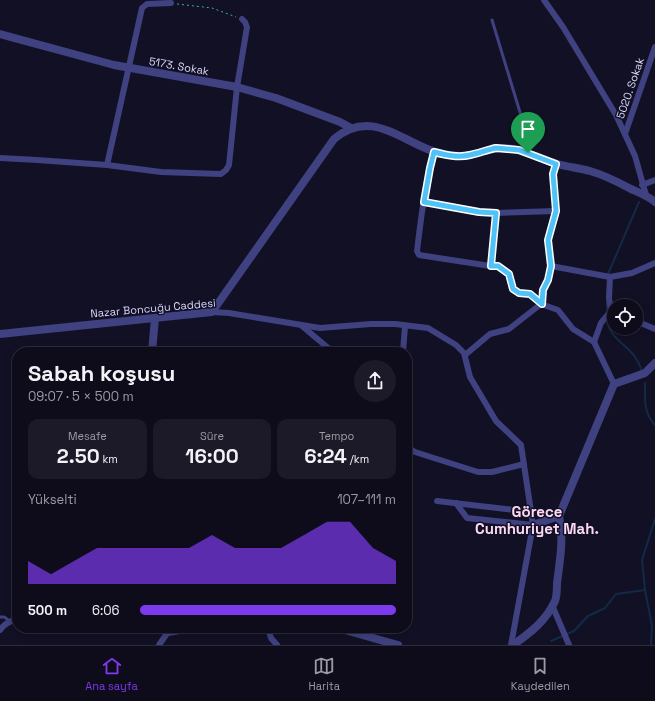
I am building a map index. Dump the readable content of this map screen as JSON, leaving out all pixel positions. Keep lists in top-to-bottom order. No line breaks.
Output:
{"streets":{"street":["5173. Sokak","5020. Sokak","Nazar Boncuğu Caddesi"]},"districts":["Görece Cumhuriyet Mah."],"page":{"heading":["Sabah koşusu","09:07 · 5 × 500 m"],"stats":[["Mesafe","2.50 km"],["Süre","16:00"],["Tempo","6:24 /km"]],"chart":["Yükselti","107–111 m"],"list":[{"name":"500 m","note":"6:06"}],"tabs":["Ana sayfa","Harita","Kaydedilen"]}}
